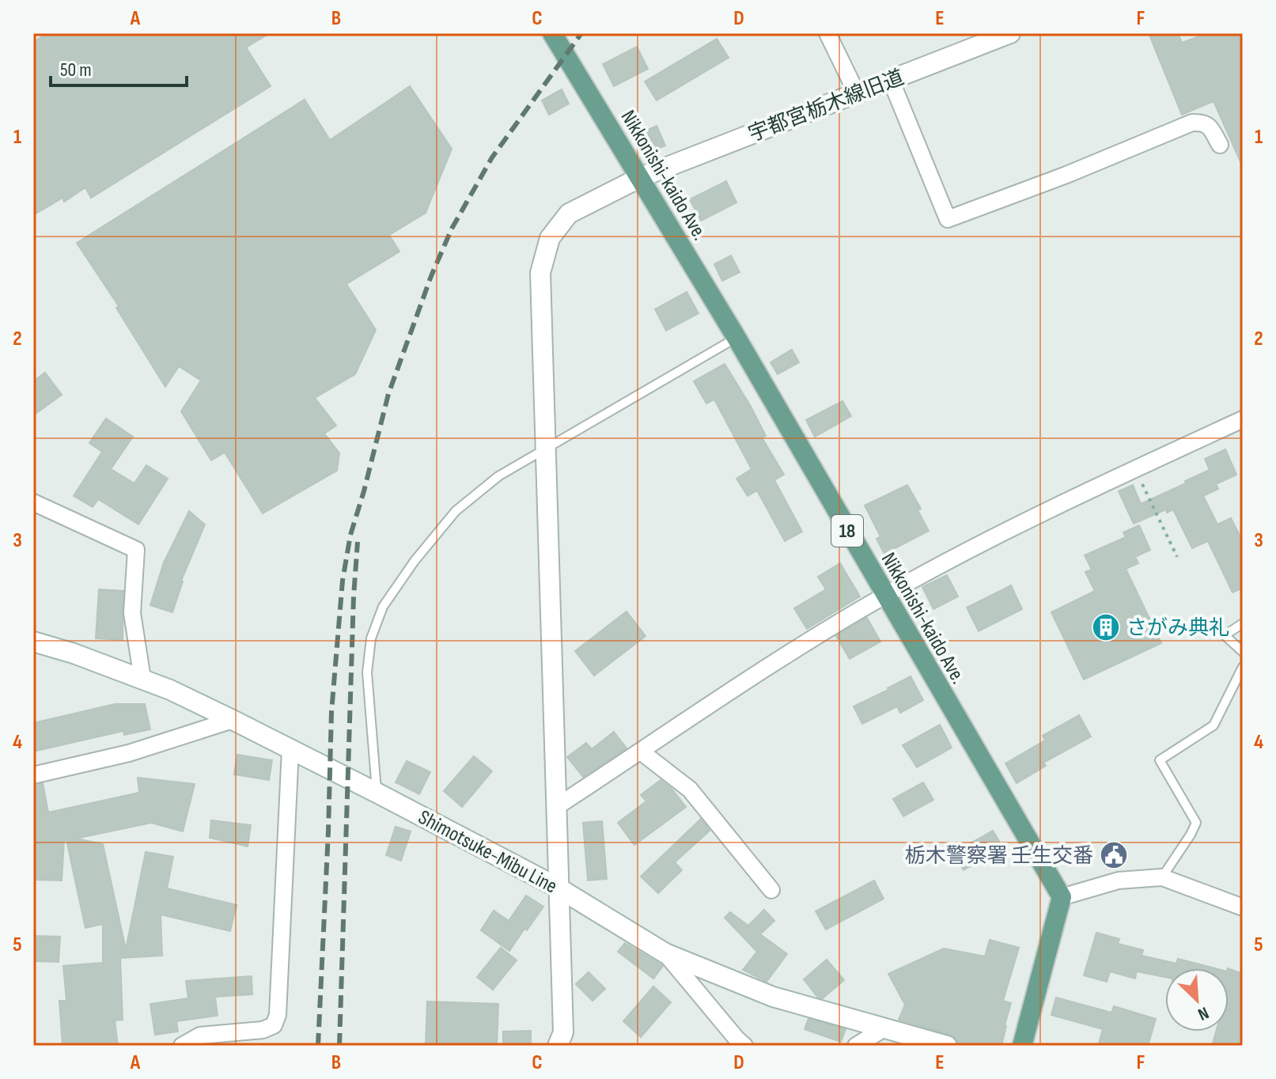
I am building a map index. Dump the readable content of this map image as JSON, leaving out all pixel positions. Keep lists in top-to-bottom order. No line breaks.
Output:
{"streets":{"main road":["Nikkonishi-kaido Ave.","18"],"street":["宇都宮栃木線旧道","Shimotsuke-Mibu Line"]},"crossings":[["宇都宮栃木線旧道","Nikkonishi-kaido Ave."],["宇都宮栃木線旧道","Shimotsuke-Mibu Line"]],"places":{"building":["さがみ典礼"],"public building":["栃木警察署 壬生交番"]},"scale_bar":"50 m","north":"bottom right","grid":{"columns":["A","B","C","D","E","F"],"rows":["1","2","3","4","5"]}}
